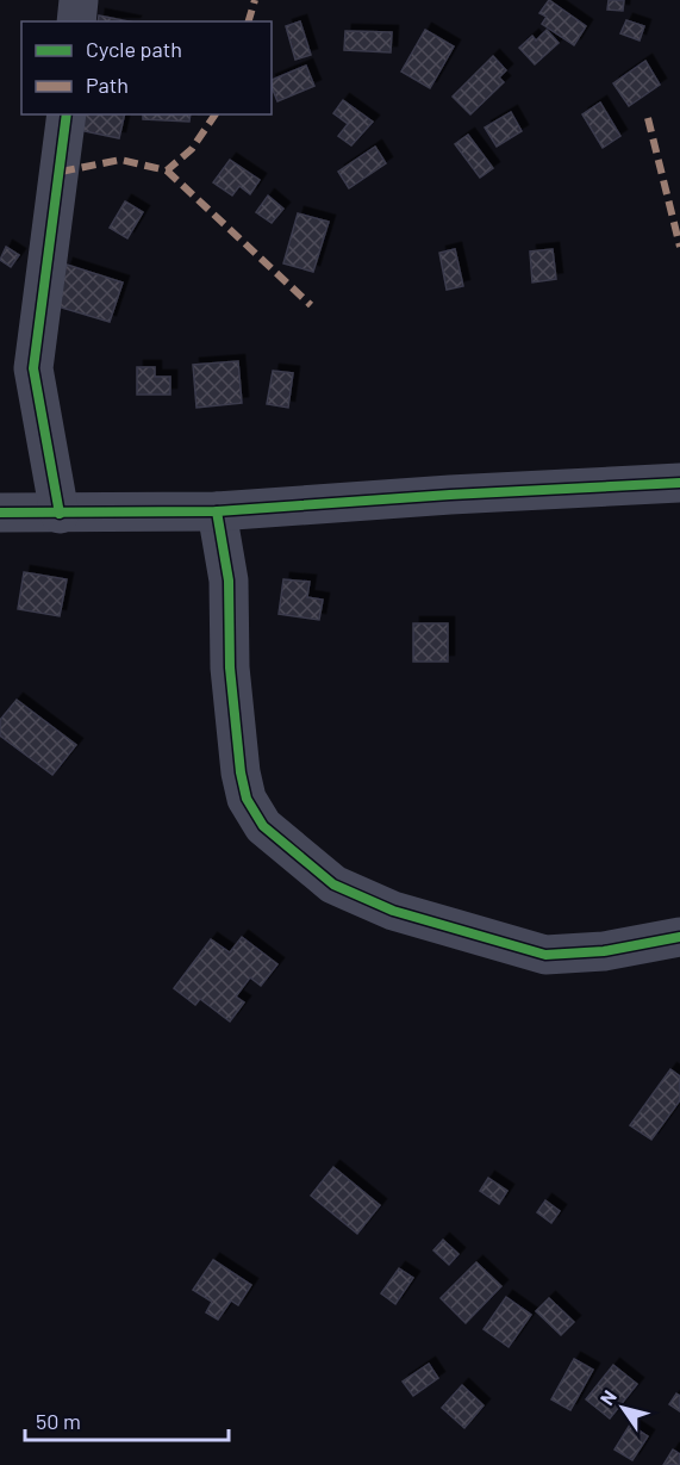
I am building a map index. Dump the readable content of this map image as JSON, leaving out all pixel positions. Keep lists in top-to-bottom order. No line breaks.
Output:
{"legend":["Cycle path","Path"],"scale_bar":"50 m","north":"top left"}
